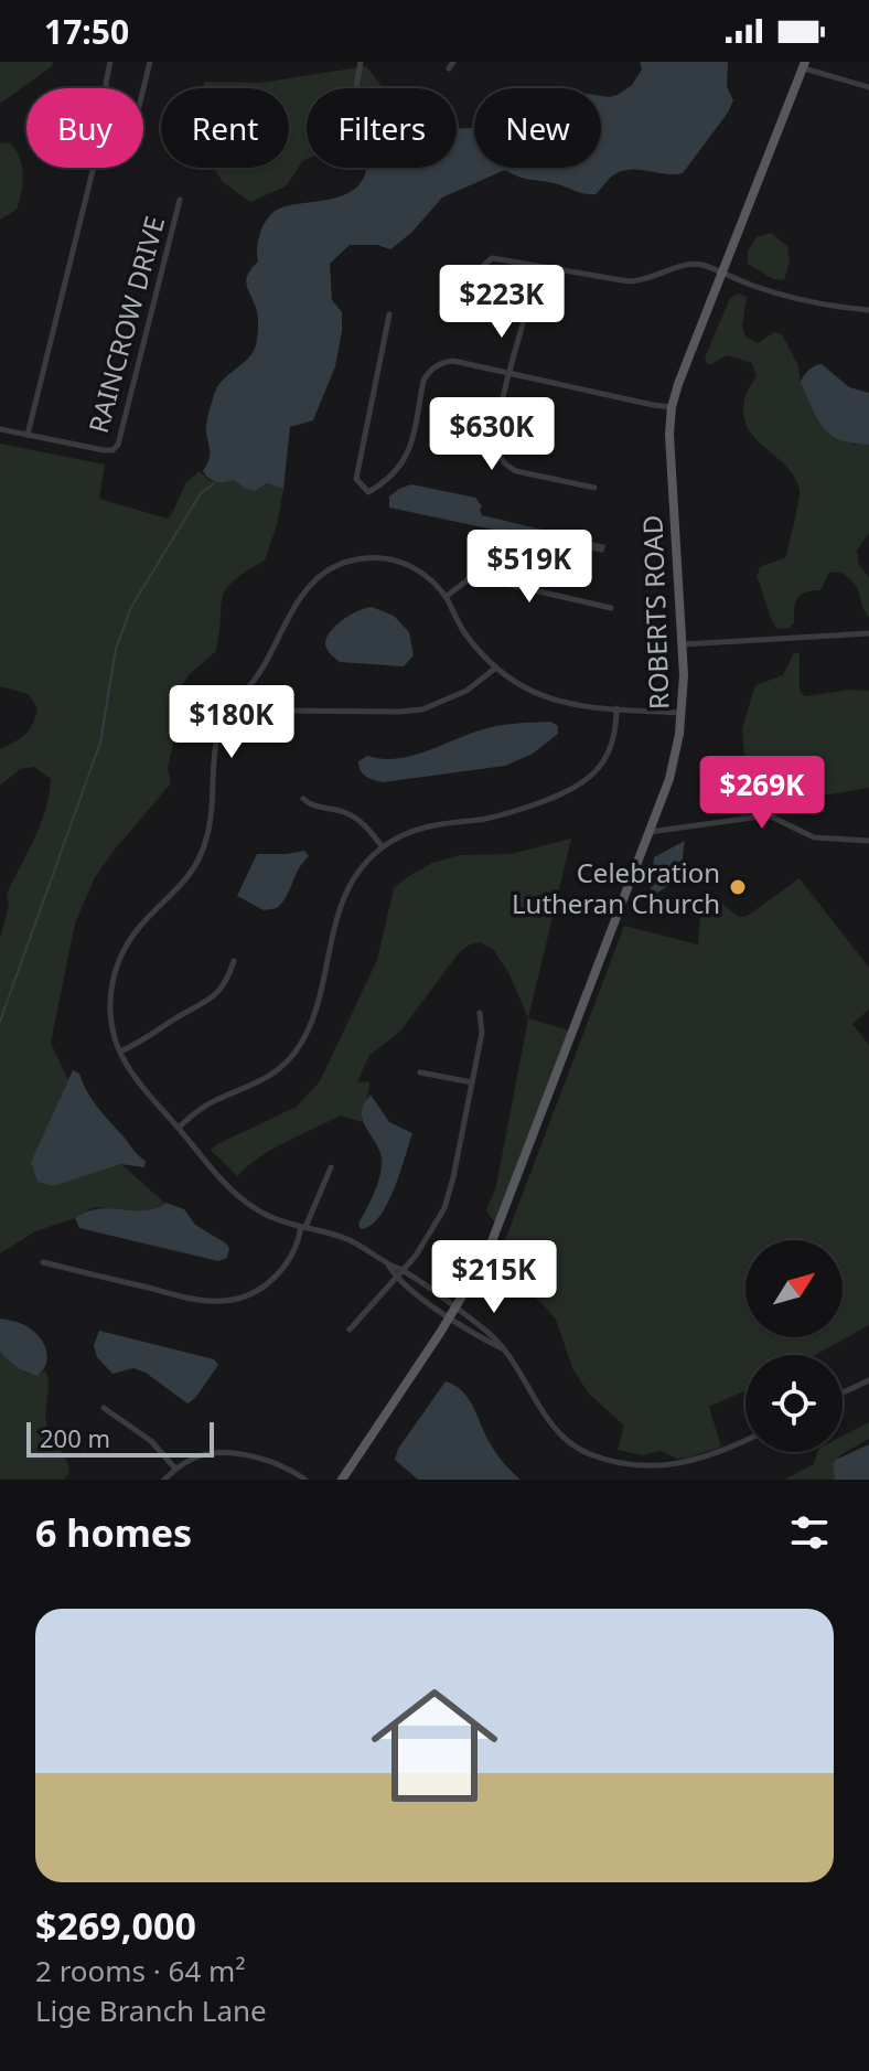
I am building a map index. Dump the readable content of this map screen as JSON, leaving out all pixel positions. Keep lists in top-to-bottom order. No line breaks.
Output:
{"streets":{"main road":["ROBERTS ROAD"],"street":["RAINCROW DRIVE"]},"places":["Celebration Lutheran Church"],"scale_bar":"200 m","north":"top right","page":{"status":"17:50","chip":["Buy","Rent","Filters","New"],"price":["$223K","$630K","$519K","$180K","$269K","$215K"],"scale":"200 m","heading":"6 homes","list":[{"name":"$269,000","note":"2 rooms · 64 m² · Lige Branch Lane"}]}}
